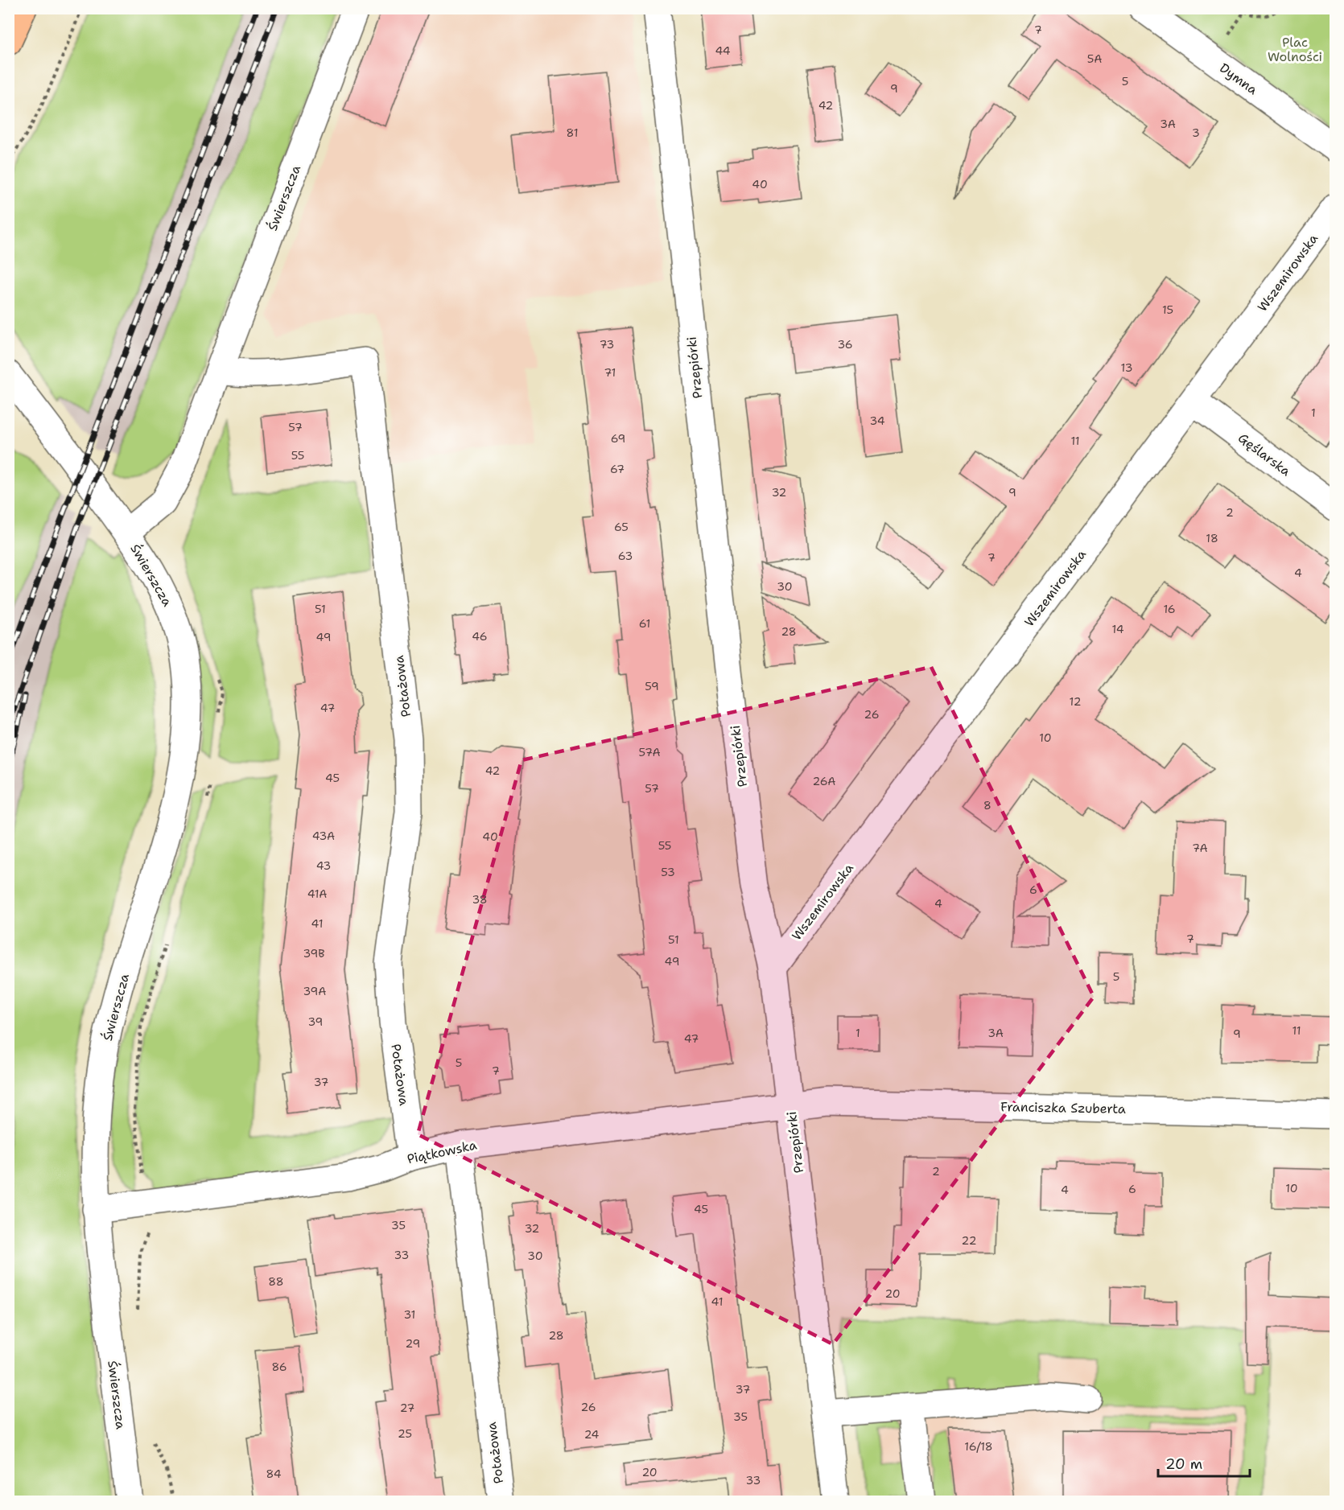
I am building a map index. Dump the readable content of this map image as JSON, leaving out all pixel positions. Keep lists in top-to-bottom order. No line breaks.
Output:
{"streets":{"street":["Dymna","Świerszcza","Wszemirowska","Przepiórki","Gęślarska","Potażowa","Franciszka Szuberta","Piątkowska"]},"crossings":[["Świerszcza","Potażowa"],["Świerszcza","Piątkowska"],["Wszemirowska","Przepiórki"],["Wszemirowska","Gęślarska"],["Przepiórki","Franciszka Szuberta"],["Przepiórki","Piątkowska"],["Potażowa","Piątkowska"],["Franciszka Szuberta","Piątkowska"]],"parks":["Plac Wolności"],"house_numbers":["7","44","5A","5","9","42","3A","81","3","40","15","73","36","13","71","1","34","57","69","11","55","67","32","9","2","65","18","63","7","4","30","51","16","61","14","28","46","49","59","12","47","26","10","57A","42","45","26A","57","8","43A","40","55","7A","43","53","6","41A","38","4","41","7","51","39B","49","5","39A","39","11","1","3A","9","47","5","7","37","2","10","6","4","45","35","32","22","33","30","88","20","41","31","28","29","86","37","26","27","35","25","24","16/18","20","84","33"],"scale_bar":"20 m"}
